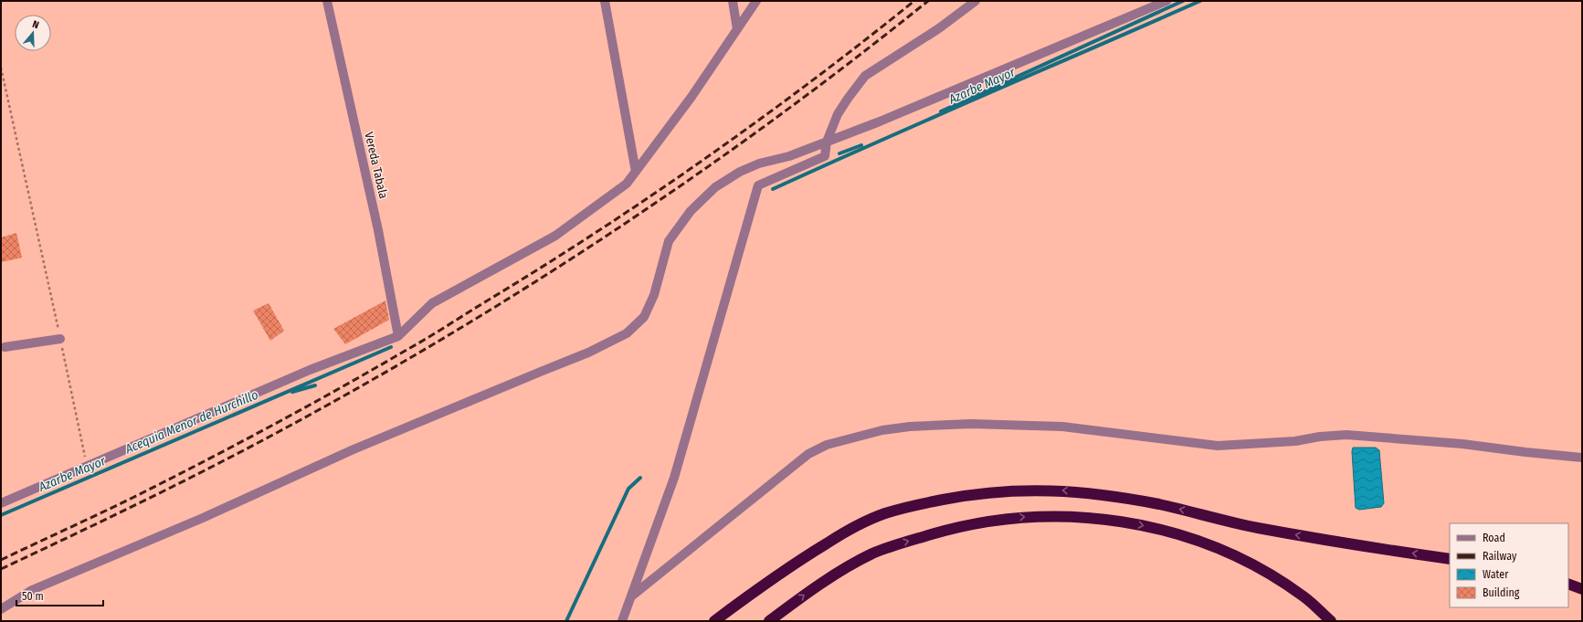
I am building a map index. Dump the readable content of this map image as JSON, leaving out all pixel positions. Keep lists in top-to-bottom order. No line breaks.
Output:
{"streets":{"street":["Vereda Tabala"]},"water":["Azarbe Mayor","Acequia Menor de Hurchillo"],"legend":["Road","Railway","Water","Building"],"scale_bar":"50 m","north":"top"}
